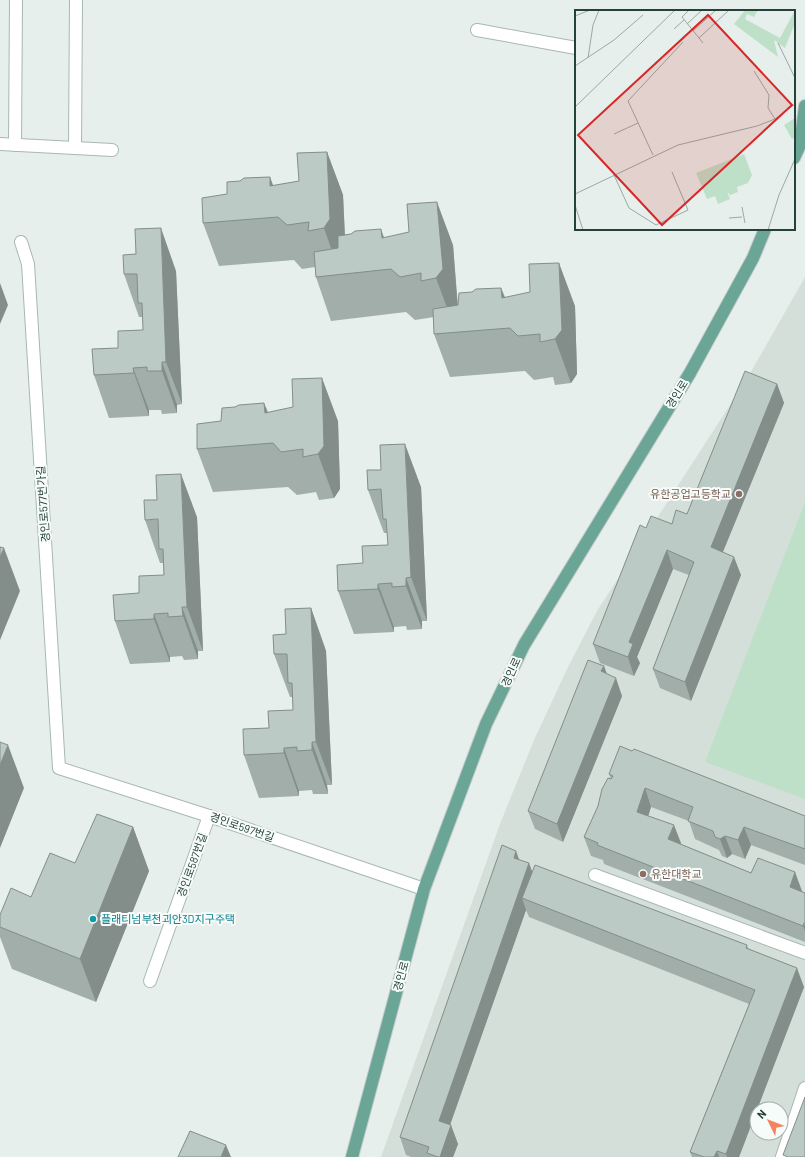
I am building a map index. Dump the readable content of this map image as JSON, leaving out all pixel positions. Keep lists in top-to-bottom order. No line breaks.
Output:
{"streets":{"main road":["경인로"],"lane":["경인로577번가길","경인로597번길","경인로587번길"]},"crossings":[["경인로","경인로597번길"],["경인로577번가길","경인로597번길"],["경인로597번길","경인로587번길"]],"places":["유한공업고등학교","유한대학교","플래티넘부천괴안3D지구주택"],"north":"top left"}
